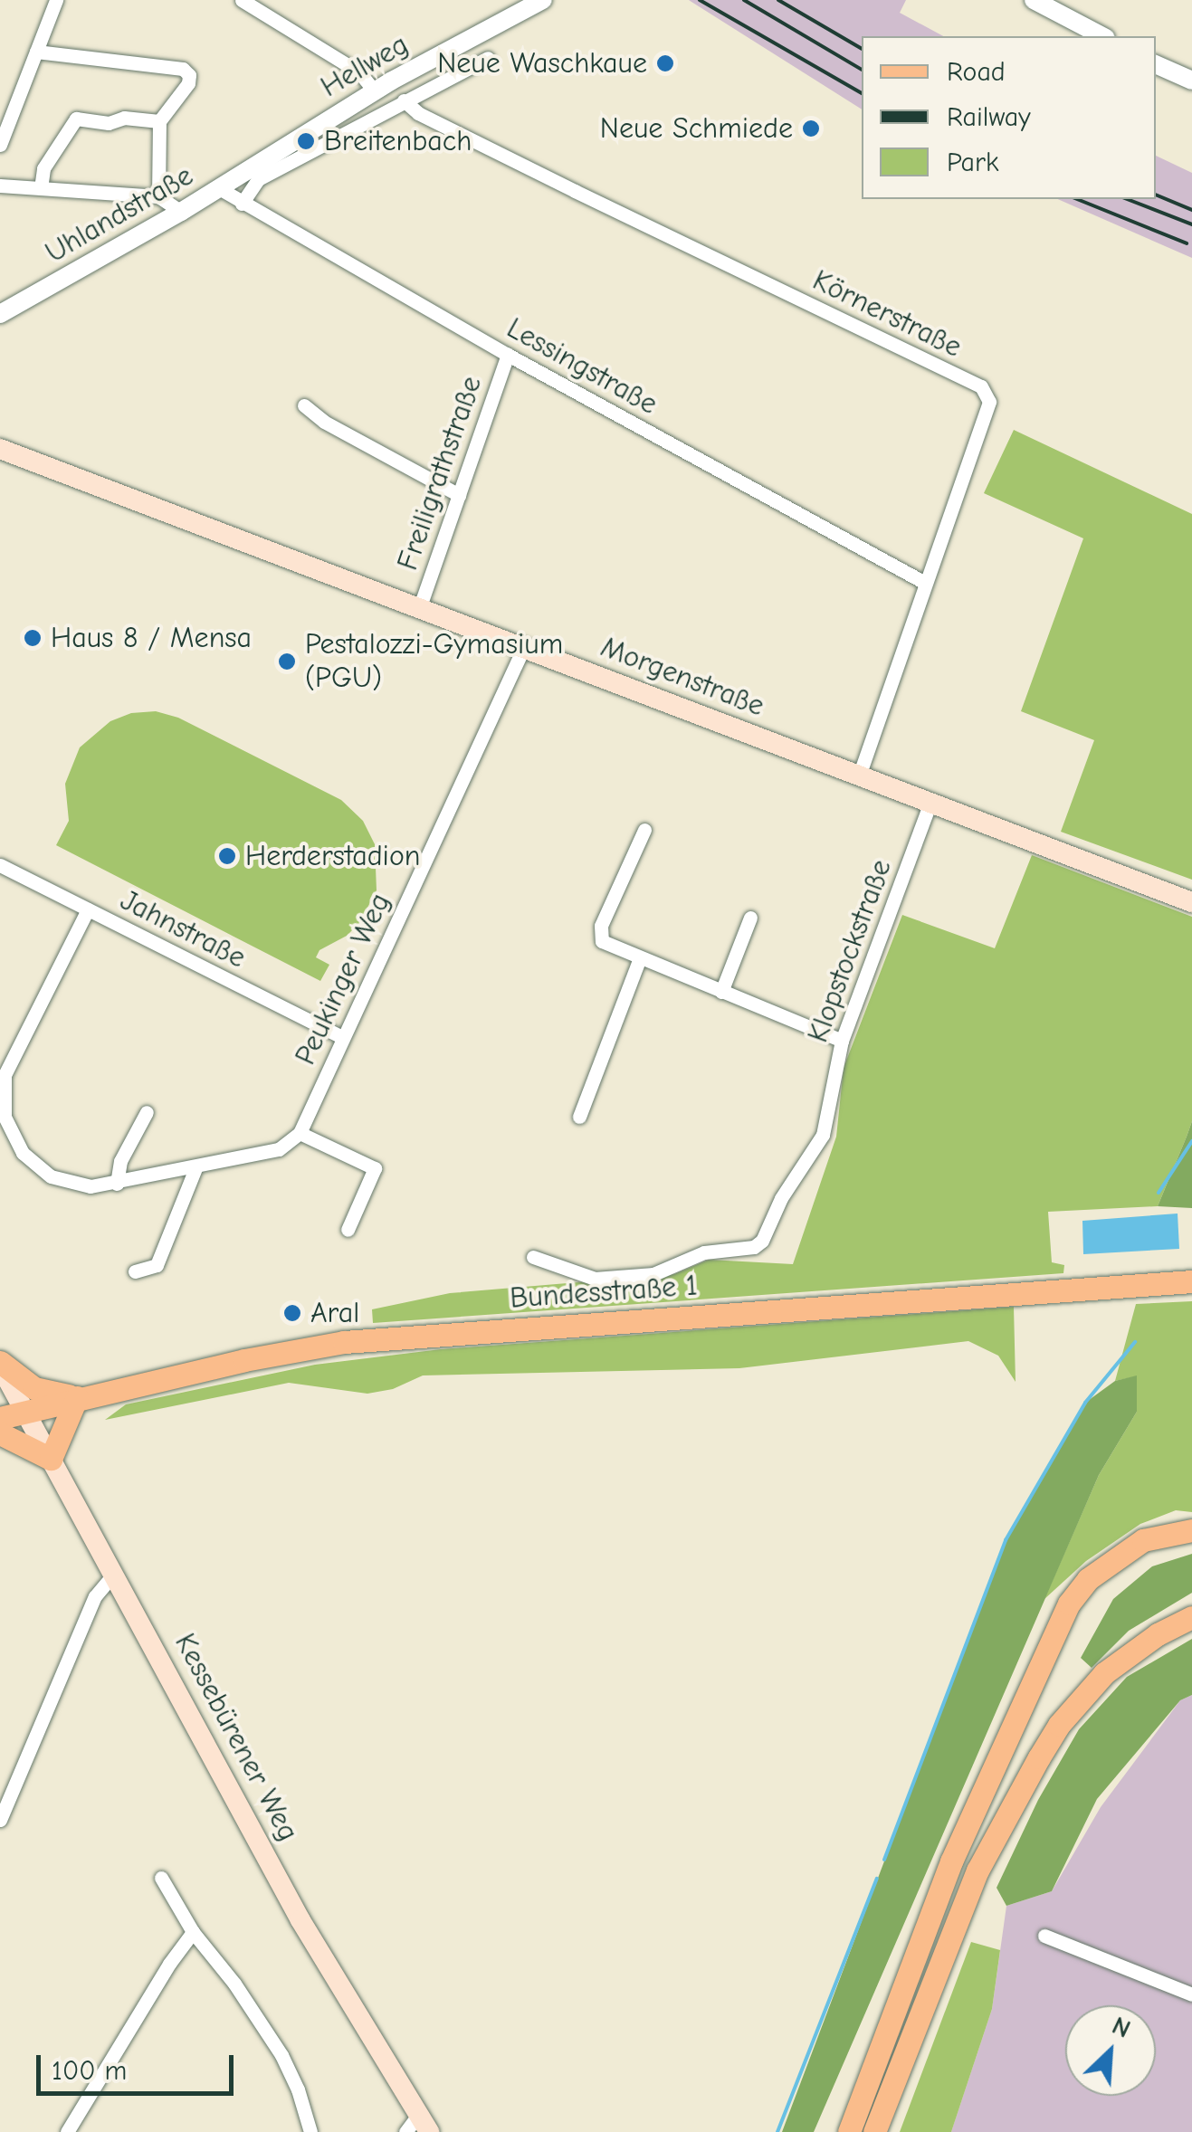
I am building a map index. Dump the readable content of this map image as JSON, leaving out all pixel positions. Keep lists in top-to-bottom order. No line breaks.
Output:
{"streets":{"main road":["Morgenstraße","Bundesstraße 1","Kessebürener Weg"],"street":["Hellweg","Uhlandstraße","Körnerstraße","Lessingstraße","Freiligrathstraße","Jahnstraße","Klopstockstraße","Peukinger Weg"]},"crossings":[["Hellweg","Uhlandstraße"],["Hellweg","Körnerstraße"],["Hellweg","Lessingstraße"],["Uhlandstraße","Lessingstraße"],["Körnerstraße","Lessingstraße"],["Körnerstraße","Morgenstraße"],["Lessingstraße","Freiligrathstraße"],["Freiligrathstraße","Morgenstraße"],["Morgenstraße","Klopstockstraße"],["Morgenstraße","Peukinger Weg"],["Jahnstraße","Peukinger Weg"],["Bundesstraße 1","Kessebürener Weg"]],"places":["Neue Waschkaue","Neue Schmiede","Breitenbach","Haus 8 / Mensa","Pestalozzi-Gymasium (PGU)","Herderstadion","Aral"],"legend":["Road","Railway","Park"],"scale_bar":"100 m","north":"top right"}
